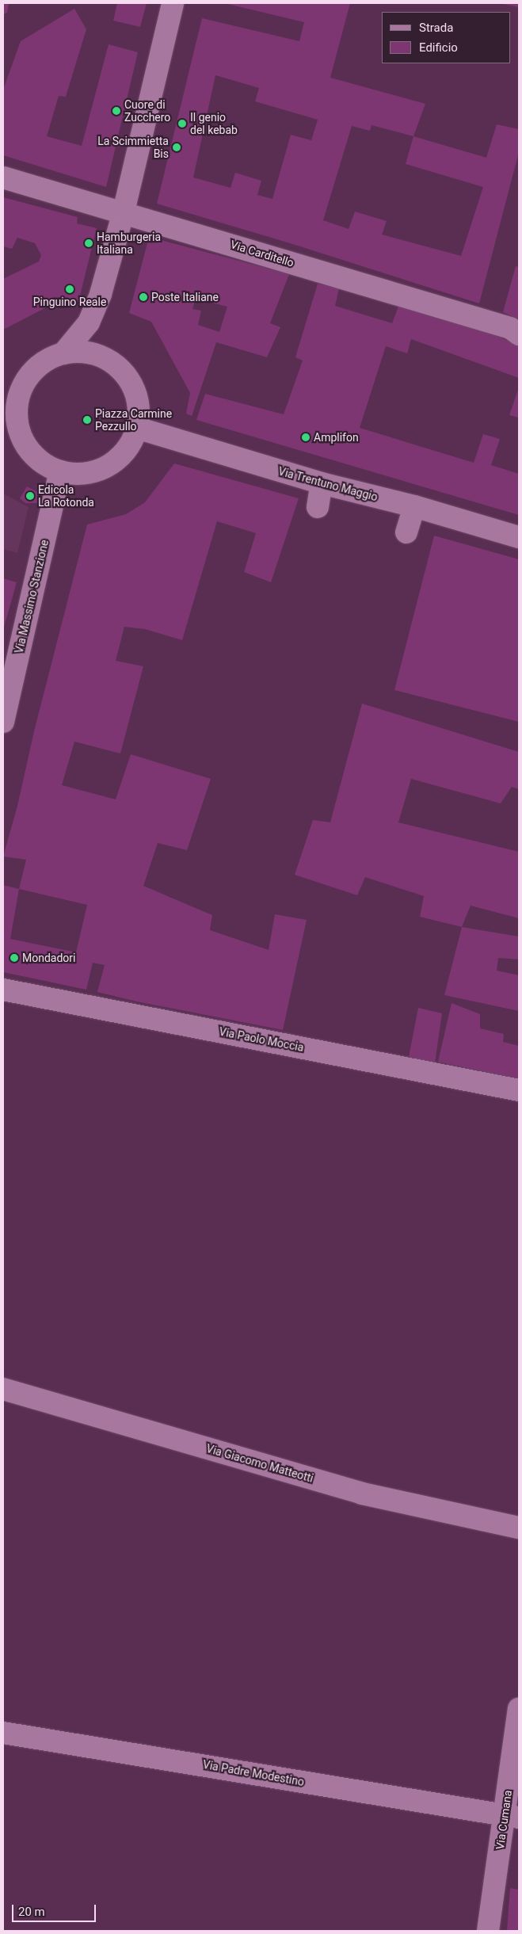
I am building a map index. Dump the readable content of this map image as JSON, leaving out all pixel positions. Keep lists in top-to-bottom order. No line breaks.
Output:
{"streets":{"street":["Via Carditello","Via Trentuno Maggio","Via Massimo Stanzione","Via Paolo Moccia","Via Giacomo Matteotti","Via Padre Modestino","Via Cumana"]},"crossings":[["Via Trentuno Maggio","Via Massimo Stanzione"],["Via Padre Modestino","Via Cumana"]],"places":["Cuore di Zucchero","Il genio del kebab","La Scimmietta Bis","Hamburgeria Italiana","Pinguino Reale","Poste Italiane","Piazza Carmine Pezzullo","Amplifon","Edicola La Rotonda","Mondadori"],"legend":["Strada","Edificio"],"scale_bar":"20 m"}
